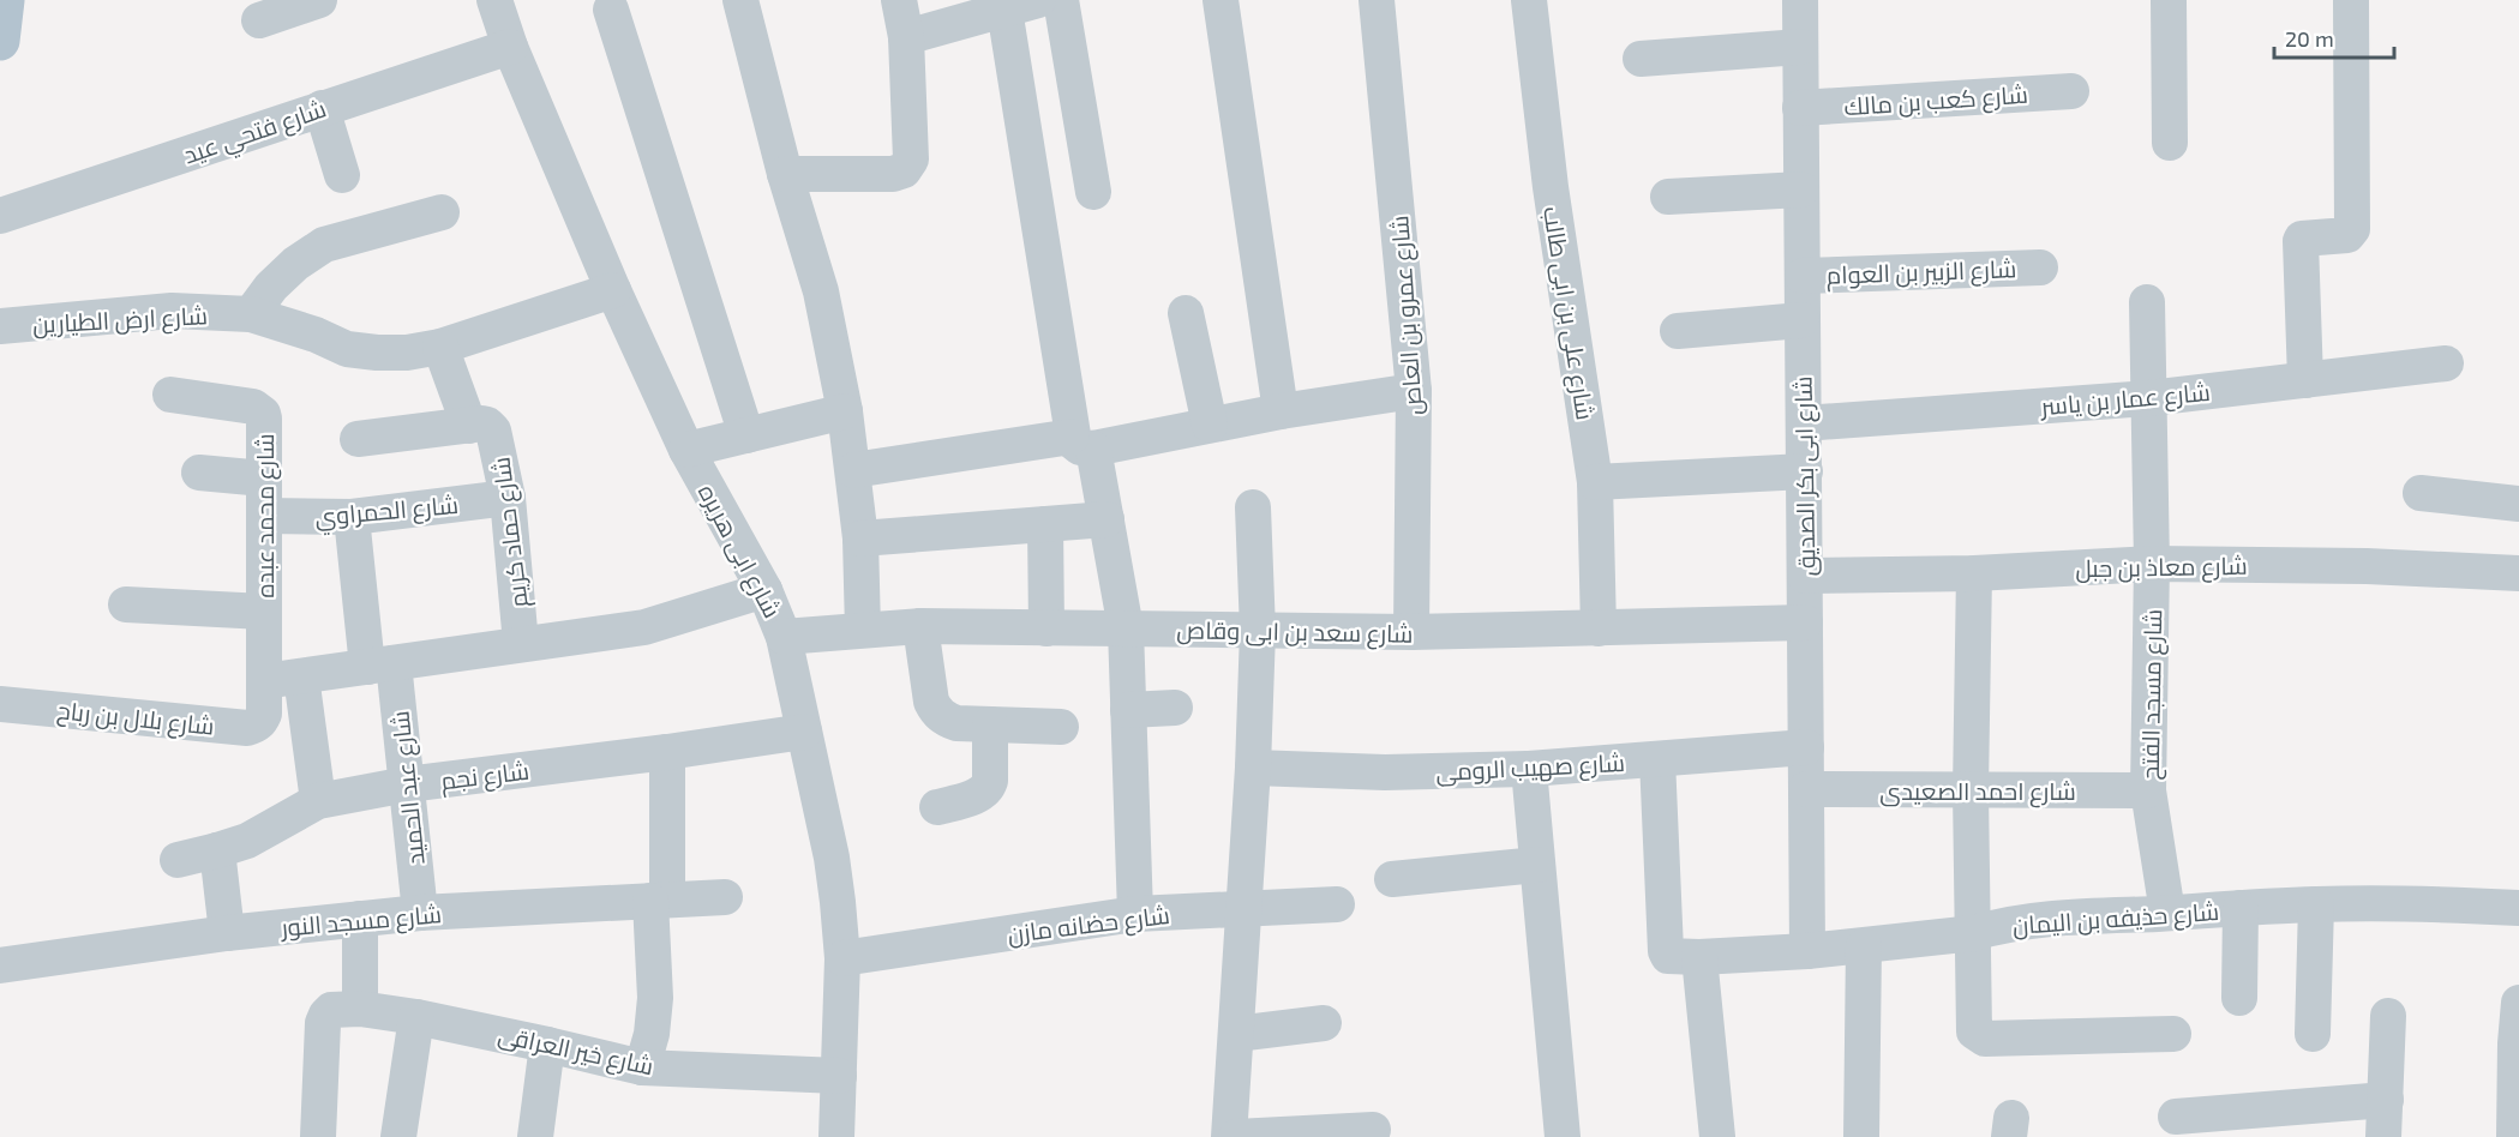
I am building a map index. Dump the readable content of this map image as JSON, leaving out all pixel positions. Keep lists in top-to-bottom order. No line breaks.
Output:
{"streets":{"street":["شارع كعب بن مالك","شارع فتحي عيد","شارع الزبير بن العوام","شارع على بن ابى طالب","شارع عمرو بن العاص","شارع ارض الطيارين","شارع عمار بن ياسر","شارع ابى بكر الصديق","شارع الحمراوي","شارع محمد عبده","شارع حماد كريم","شارع ابى هريره","شارع معاذ بن جبل","شارع سعد بن ابى وقاص","شارع مسجد الفتح","شارع بلال بن رباح","شارع صهيب الرومى","شارع نجم","شارع عبد الحميد","شارع احمد الصعيدى","شارع حذيفه بن اليمان","شارع مسجد النور","شارع حضانه مازن","شارع خير العراقى"]},"crossings":[["شارع كعب بن مالك","شارع ابى بكر الصديق"],["شارع فتحي عيد","شارع ابى هريره"],["شارع الزبير بن العوام","شارع ابى بكر الصديق"],["شارع على بن ابى طالب","شارع سعد بن ابى وقاص"],["شارع عمرو بن العاص","شارع سعد بن ابى وقاص"],["شارع ارض الطيارين","شارع ابى هريره"],["شارع عمار بن ياسر","شارع ابى بكر الصديق"],["شارع عمار بن ياسر","شارع مسجد الفتح"],["شارع ابى بكر الصديق","شارع معاذ بن جبل"],["شارع ابى بكر الصديق","شارع سعد بن ابى وقاص"],["شارع ابى بكر الصديق","شارع صهيب الرومى"],["شارع ابى بكر الصديق","شارع احمد الصعيدى"],["شارع ابى بكر الصديق","شارع حذيفه بن اليمان"],["شارع الحمراوي","شارع محمد عبده"],["شارع الحمراوي","شارع حماد كريم"],["شارع الحمراوي","شارع عبد الحميد"],["شارع محمد عبده","شارع بلال بن رباح"],["شارع حماد كريم","شارع بلال بن رباح"],["شارع ابى هريره","شارع سعد بن ابى وقاص"],["شارع ابى هريره","شارع بلال بن رباح"],["شارع ابى هريره","شارع نجم"],["شارع ابى هريره","شارع حضانه مازن"],["شارع ابى هريره","شارع خير العراقى"],["شارع معاذ بن جبل","شارع مسجد الفتح"],["شارع مسجد الفتح","شارع احمد الصعيدى"],["شارع مسجد الفتح","شارع حذيفه بن اليمان"],["شارع بلال بن رباح","شارع عبد الحميد"],["شارع نجم","شارع عبد الحميد"],["شارع عبد الحميد","شارع مسجد النور"]],"scale_bar":"20 m"}
